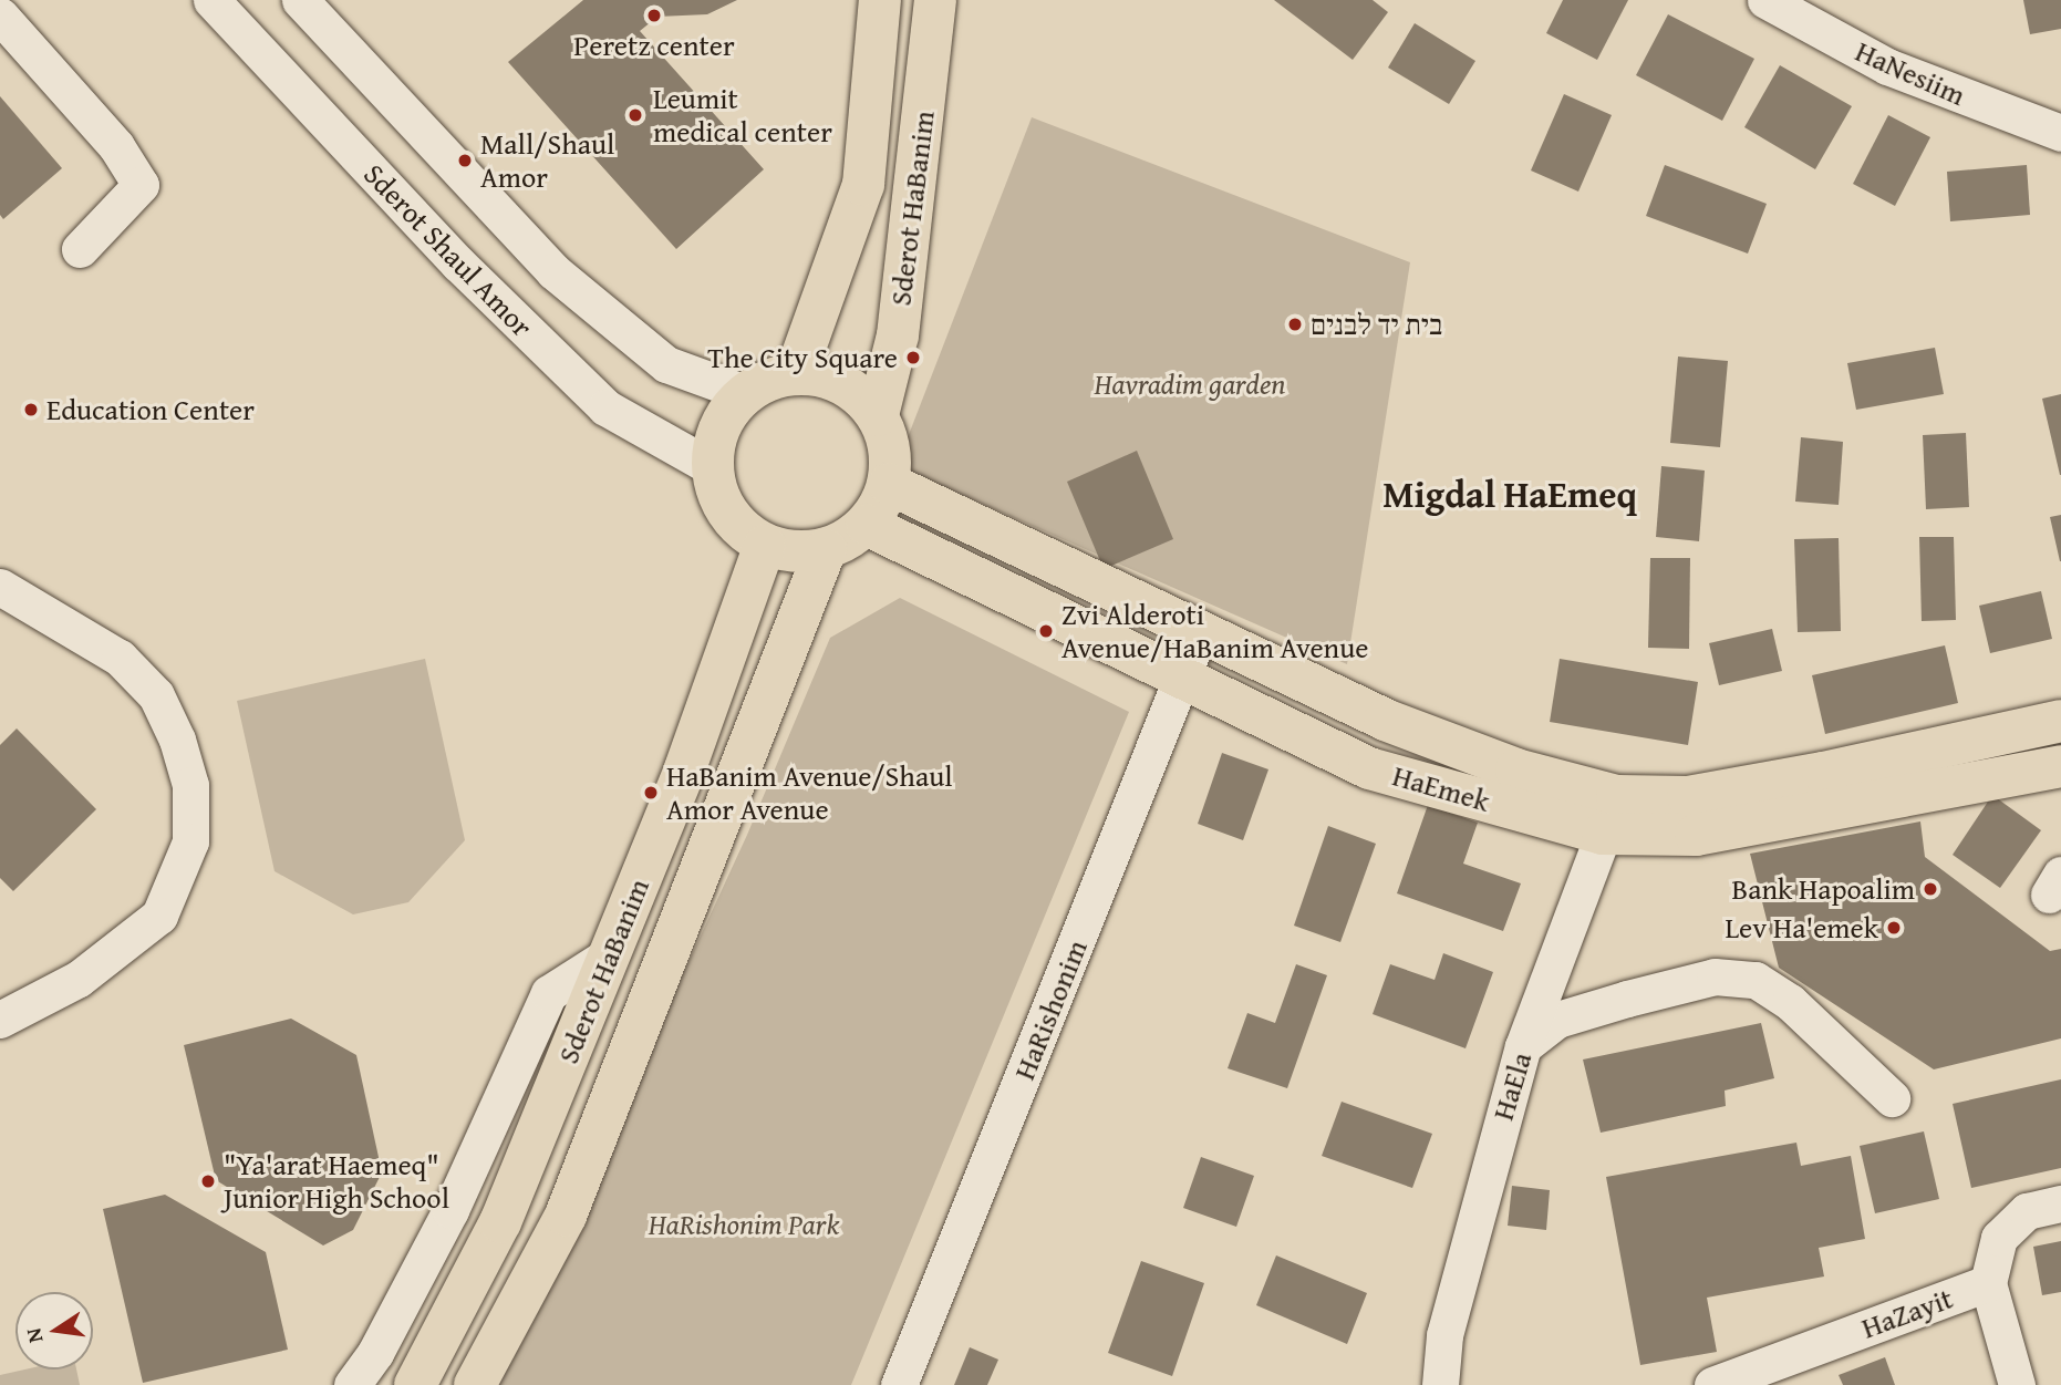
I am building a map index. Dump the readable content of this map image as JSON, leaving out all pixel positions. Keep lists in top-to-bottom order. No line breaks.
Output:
{"streets":{"main road":["Sderot HaBanim","HaEmek"],"street":["HaNesiim","Sderot Shaul Amor","HaRishonim","HaEla","HaZayit"]},"crossings":[["Sderot HaBanim","Sderot Shaul Amor"],["Sderot HaBanim","HaEmek"],["Sderot Shaul Amor","HaEmek"],["HaEmek","HaRishonim"],["HaEmek","HaEla"]],"districts":["Migdal HaEmeq"],"parks":["Havradim garden","HaRishonim Park"],"places":["Peretz center","Leumit medical center","Mall/Shaul Amor","בית יד לבנים","The City Square","Education Center","Zvi Alderoti Avenue/HaBanim Avenue","HaBanim Avenue/Shaul Amor Avenue","Bank Hapoalim","Lev Ha'emek","\"Ya'arat Haemeq\" Junior High School"],"north":"left"}
